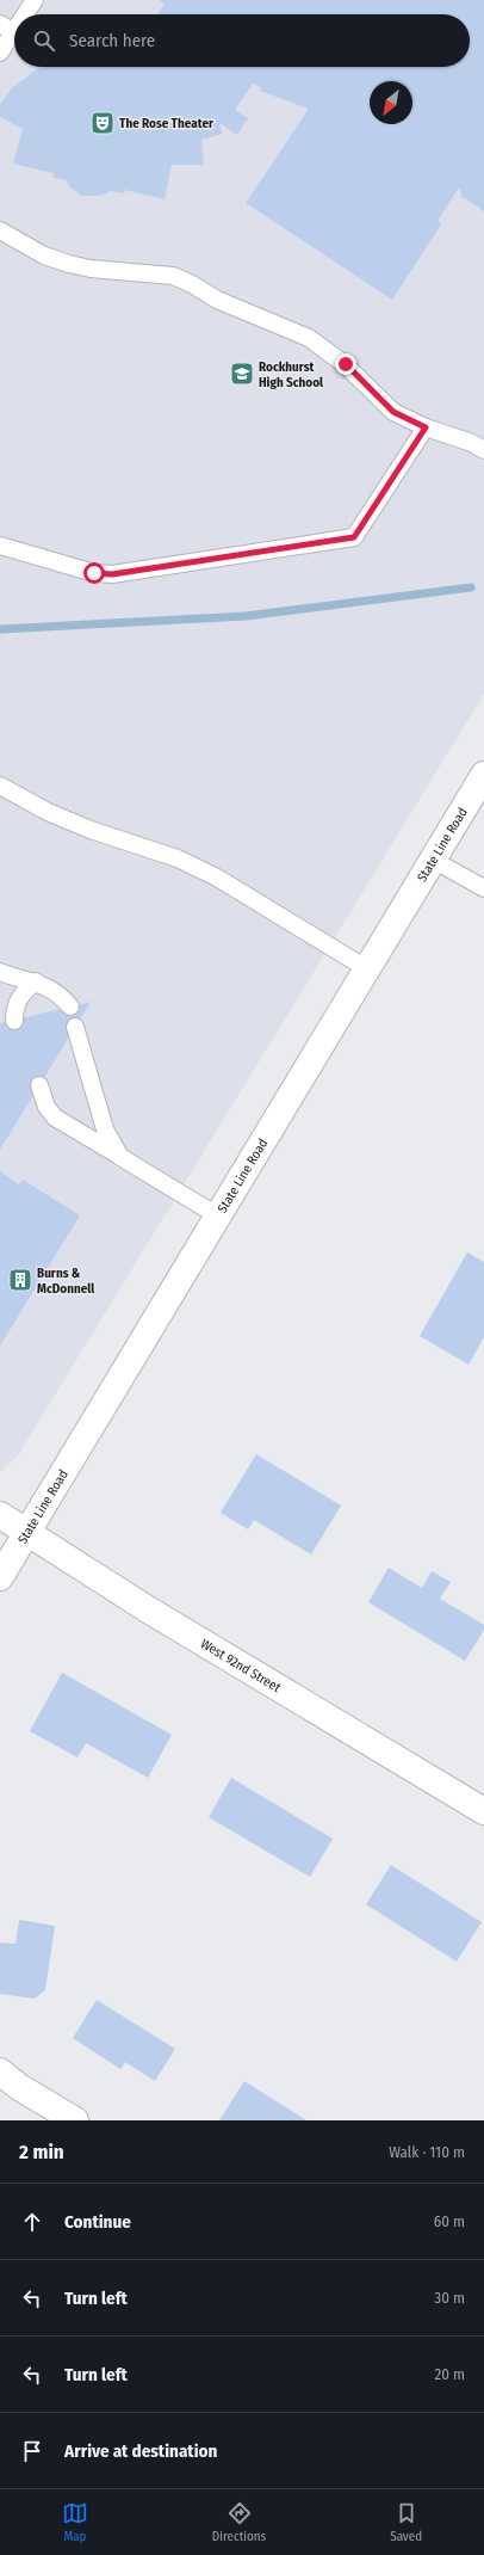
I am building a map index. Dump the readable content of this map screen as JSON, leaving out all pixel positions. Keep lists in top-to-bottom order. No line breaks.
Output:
{"streets":{"main road":["State Line Road","West 92nd Street"]},"crossings":[["State Line Road","West 92nd Street"]],"places":{"theatre":["The Rose Theater"],"school or university":["Rockhurst High School"],"building":["Burns & McDonnell"]},"north":"bottom left","page":{"search":"Search here","heading":["2 min","Walk · 110 m"],"list":[["Continue","60 m"],["Turn left","30 m"],["Turn left","20 m"],"Arrive at destination"],"nav":["Map","Directions","Saved"]}}
